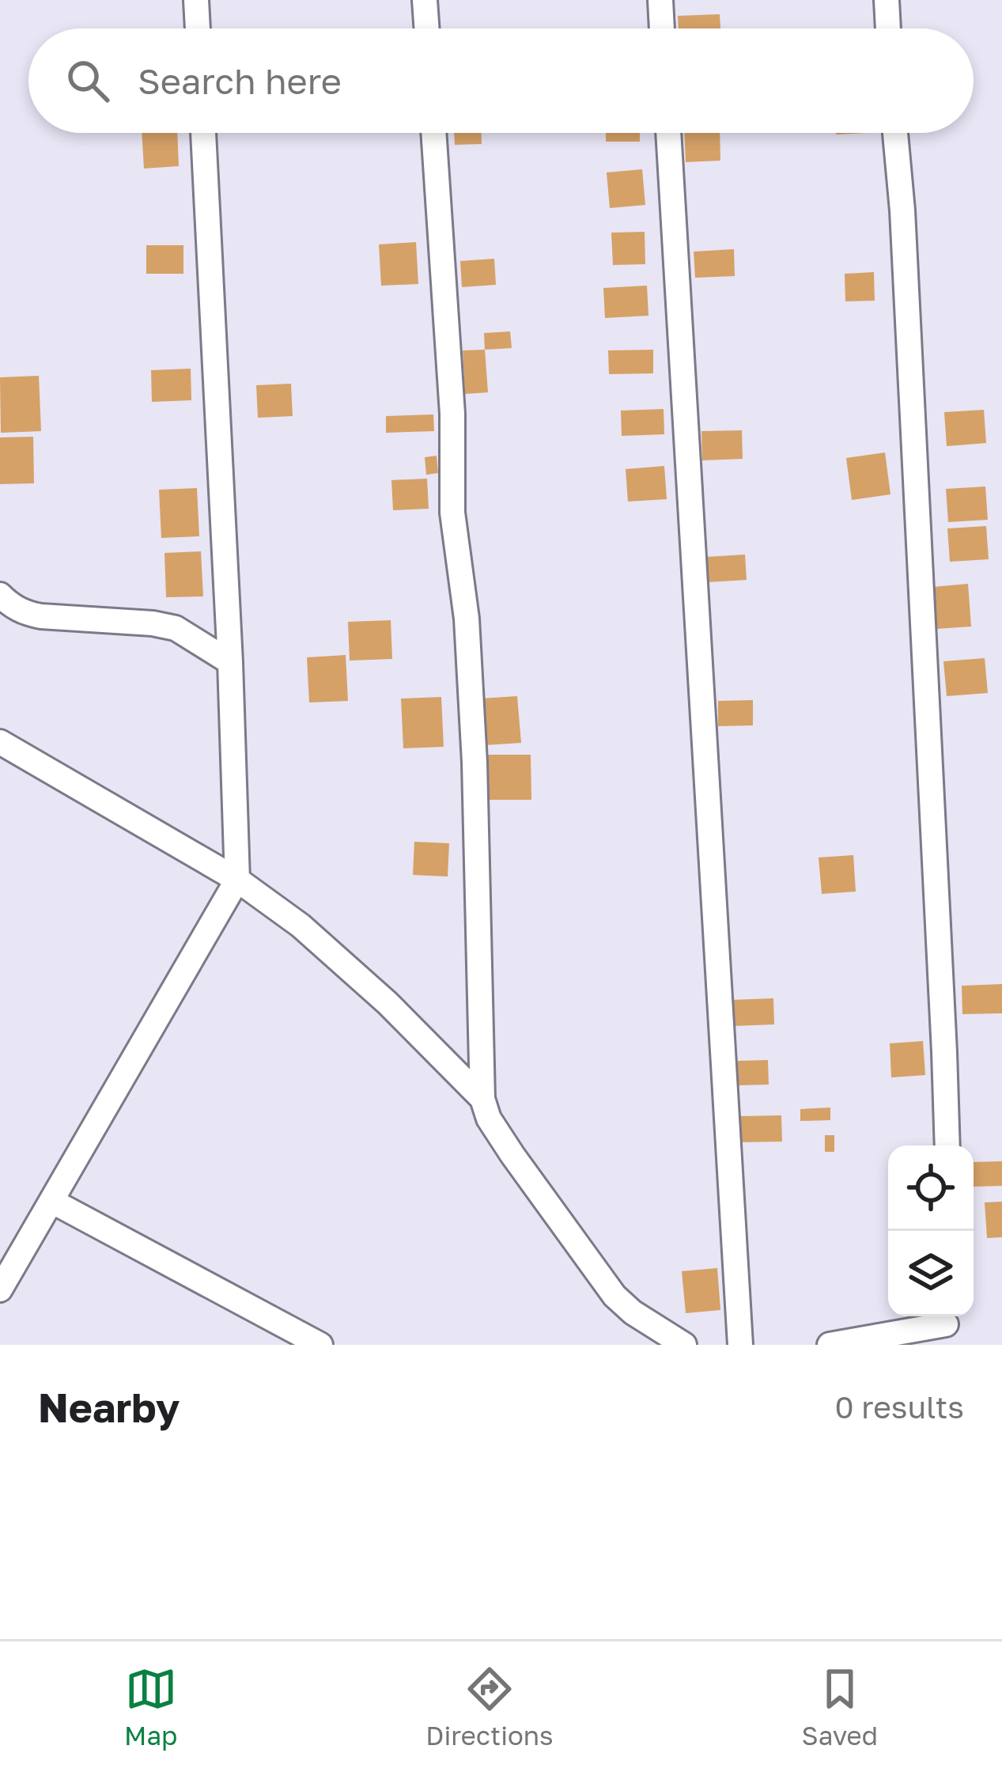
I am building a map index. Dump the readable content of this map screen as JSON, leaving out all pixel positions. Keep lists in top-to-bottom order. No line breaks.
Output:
{"page":{"search":"Search here","heading":["Nearby","0 results"],"nav":["Map","Directions","Saved"]}}
